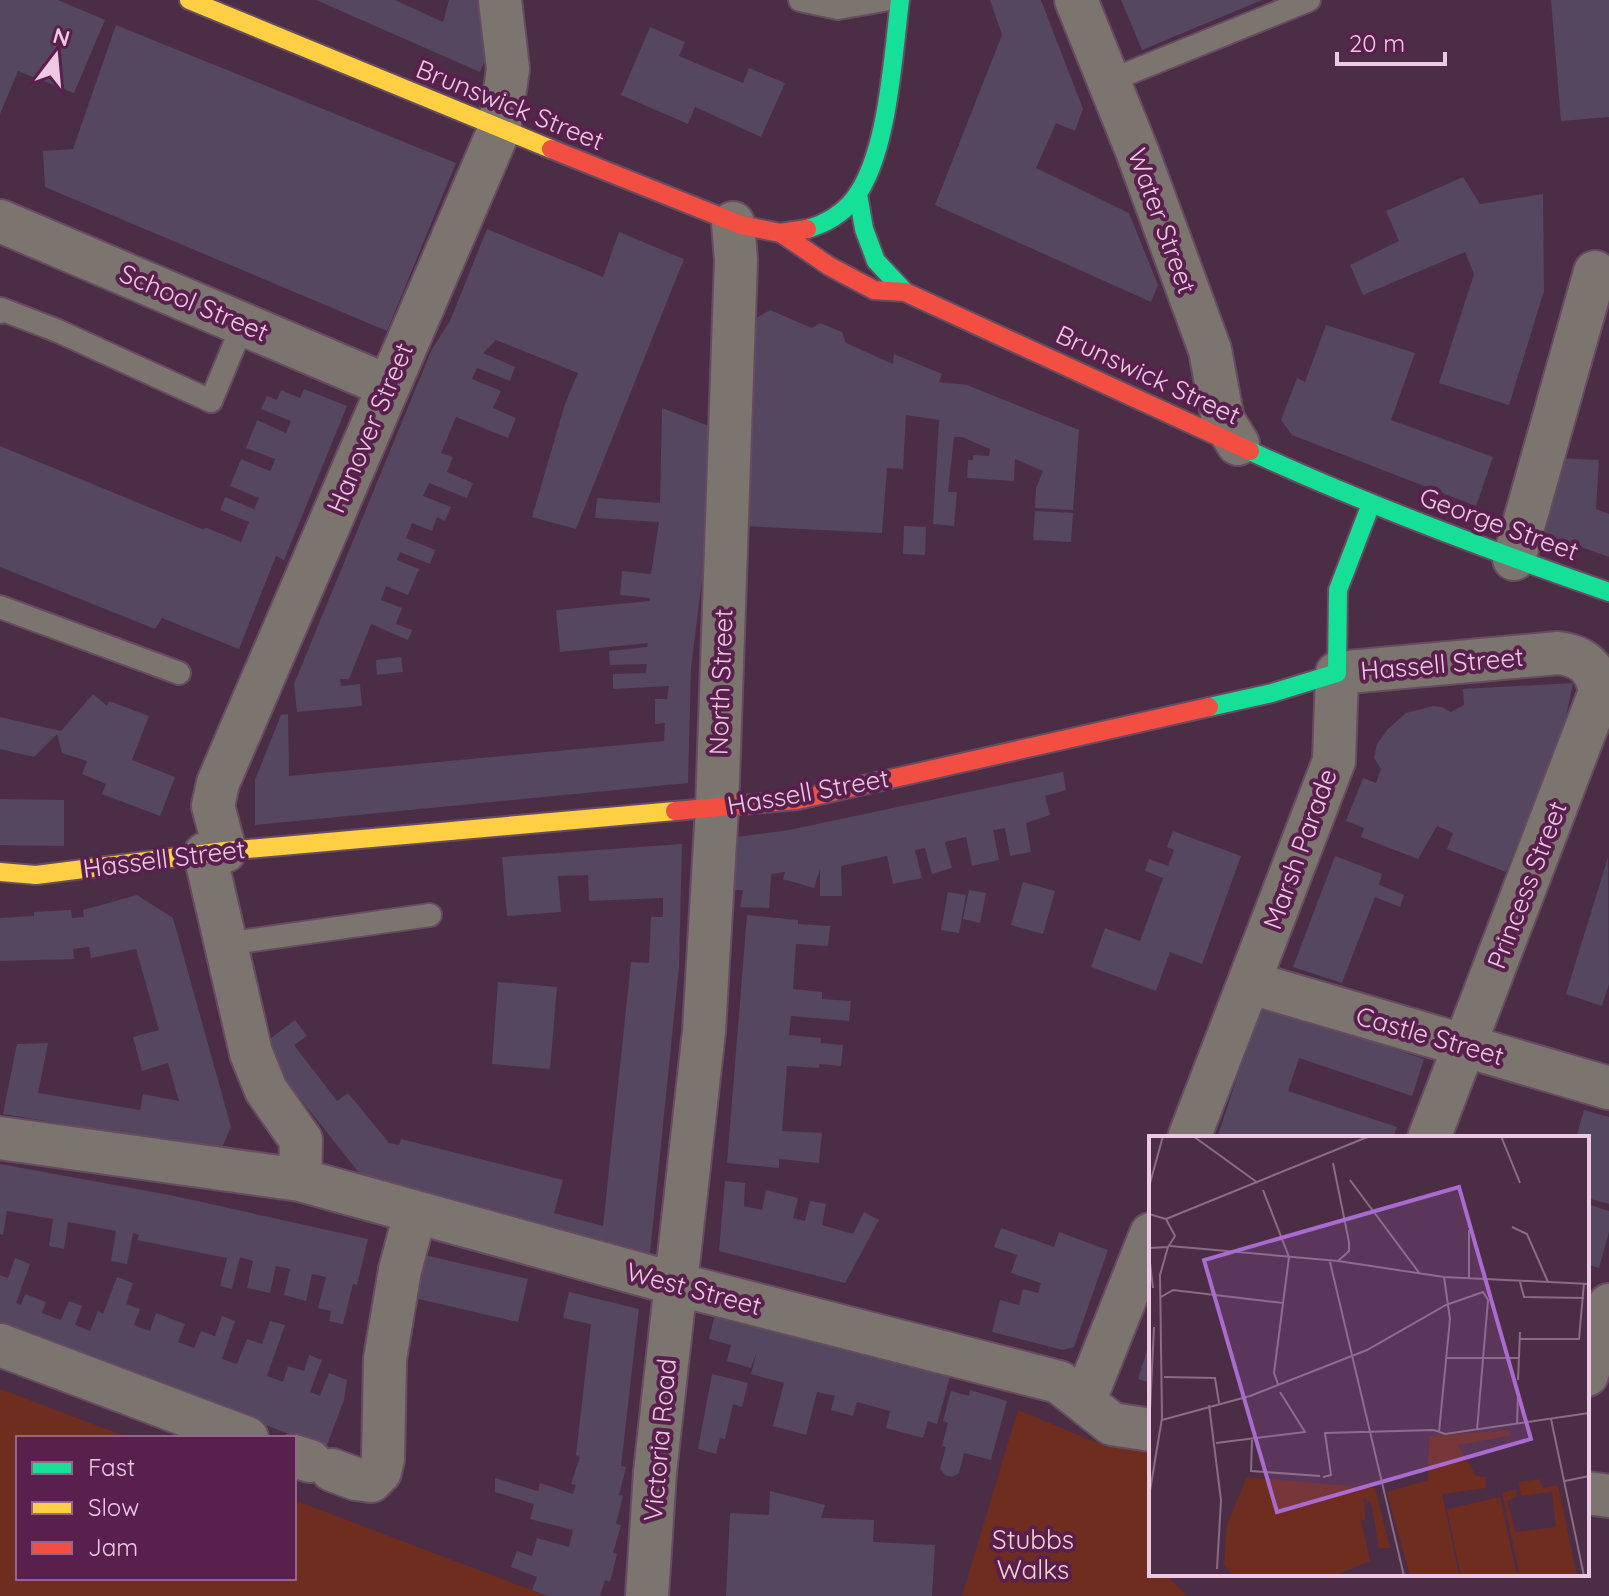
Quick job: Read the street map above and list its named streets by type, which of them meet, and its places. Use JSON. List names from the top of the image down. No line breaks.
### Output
{"streets":{"main road":["Brunswick Street","George Street","Hassell Street","Marsh Parade"],"street":["Water Street","School Street","Hanover Street","North Street","Princess Street","Castle Street","West Street","Victoria Road"]},"crossings":[["Brunswick Street","Water Street"],["Brunswick Street","Hanover Street"],["Brunswick Street","George Street"],["Brunswick Street","North Street"],["Brunswick Street","Marsh Parade"],["School Street","Hanover Street"],["Hanover Street","Hassell Street"],["George Street","Marsh Parade"],["Hassell Street","North Street"],["Hassell Street","Marsh Parade"],["Hassell Street","Princess Street"],["North Street","West Street"],["North Street","Victoria Road"],["Marsh Parade","Castle Street"],["Princess Street","Castle Street"],["West Street","Victoria Road"]],"parks":["Stubbs Walks"],"legend":["Fast","Slow","Jam"],"scale_bar":"20 m","north":"top"}
